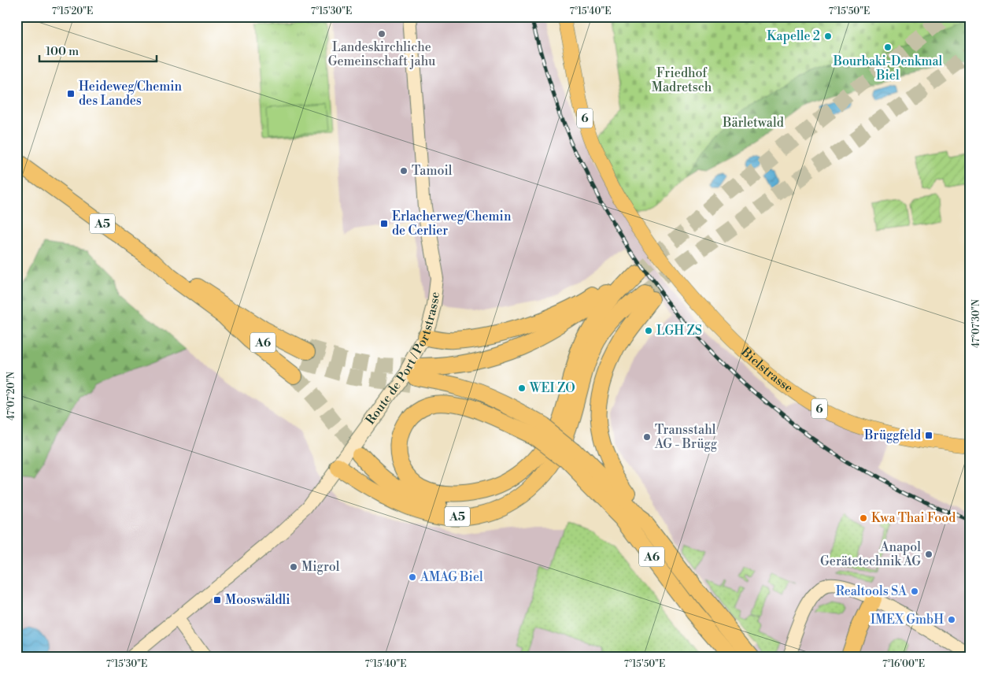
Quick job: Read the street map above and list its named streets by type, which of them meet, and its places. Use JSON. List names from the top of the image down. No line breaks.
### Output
{"streets":{"highway":["A5","A6"],"main road":["6","Route de Port / Portstrasse","Bielstrasse"]},"crossings":[["A5","A6"],["A5","Route de Port / Portstrasse"]],"parks":["Friedhof Madretsch","Bärletwald"],"places":{"other":["Landeskirchliche Gemeinschaft jahu","Kapelle 2","Bourbaki-Denkmal Biel","Tamoil","LGH ZS","WEI ZO","Transstahl AG - Brügg","Kwa Thai Food","Anapol Gerätetechnik AG","Migrol","AMAG Biel","Realtools SA","IMEX GmbH"],"transit":["Heideweg/Chemin des Landes","Erlacherweg/Chemin de Cerlier","Brüggfeld","Mooswäldli"]},"scale_bar":"100 m","coordinates":["7°15'20\"E","7°15'30\"E","7°15'40\"E","7°15'50\"E","47°07'30\"N","47°07'20\"N","7°16'00\"E"]}
